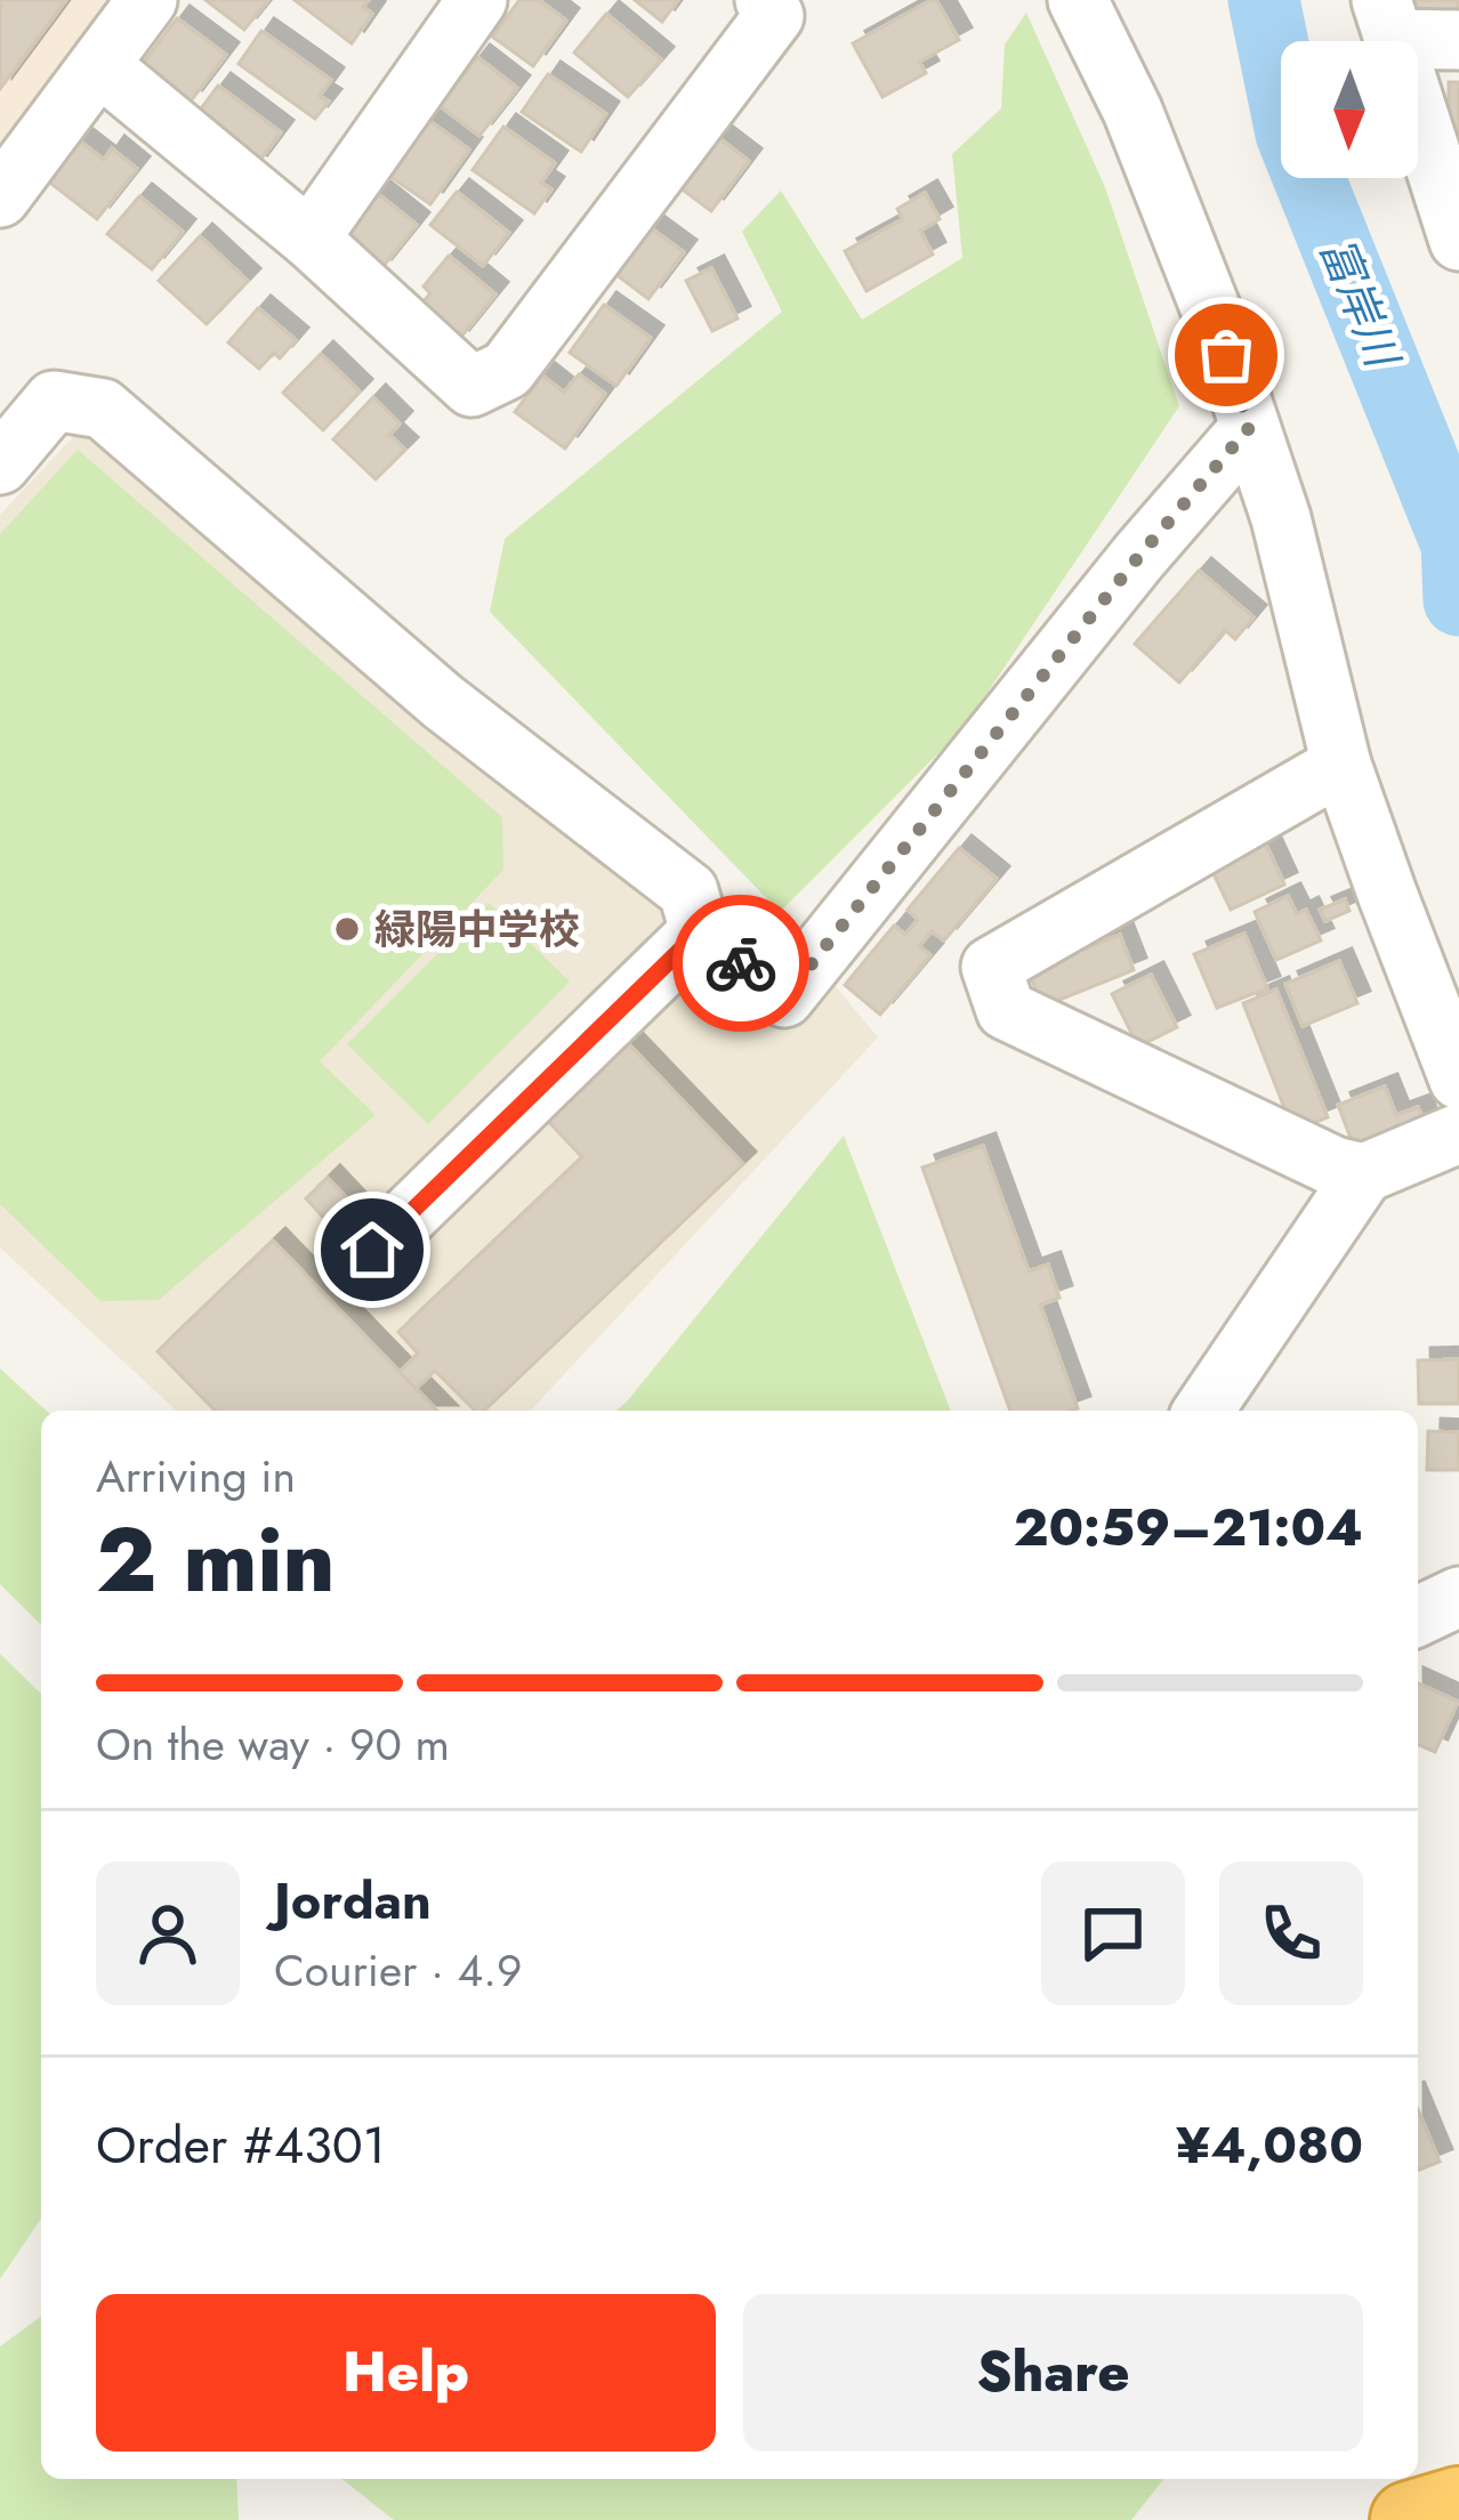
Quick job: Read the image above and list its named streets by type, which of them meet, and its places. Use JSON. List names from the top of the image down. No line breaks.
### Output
{"water":["富岸川"],"places":["緑陽中学校"],"north":"bottom","page":{"heading":["2 min","Arriving in","20:59–21:04"],"panel":["Jordan","Courier · 4.9","Order #4301","¥4,080"],"bar":"On the way · 90 m","buttons":["Help","Share"]}}
